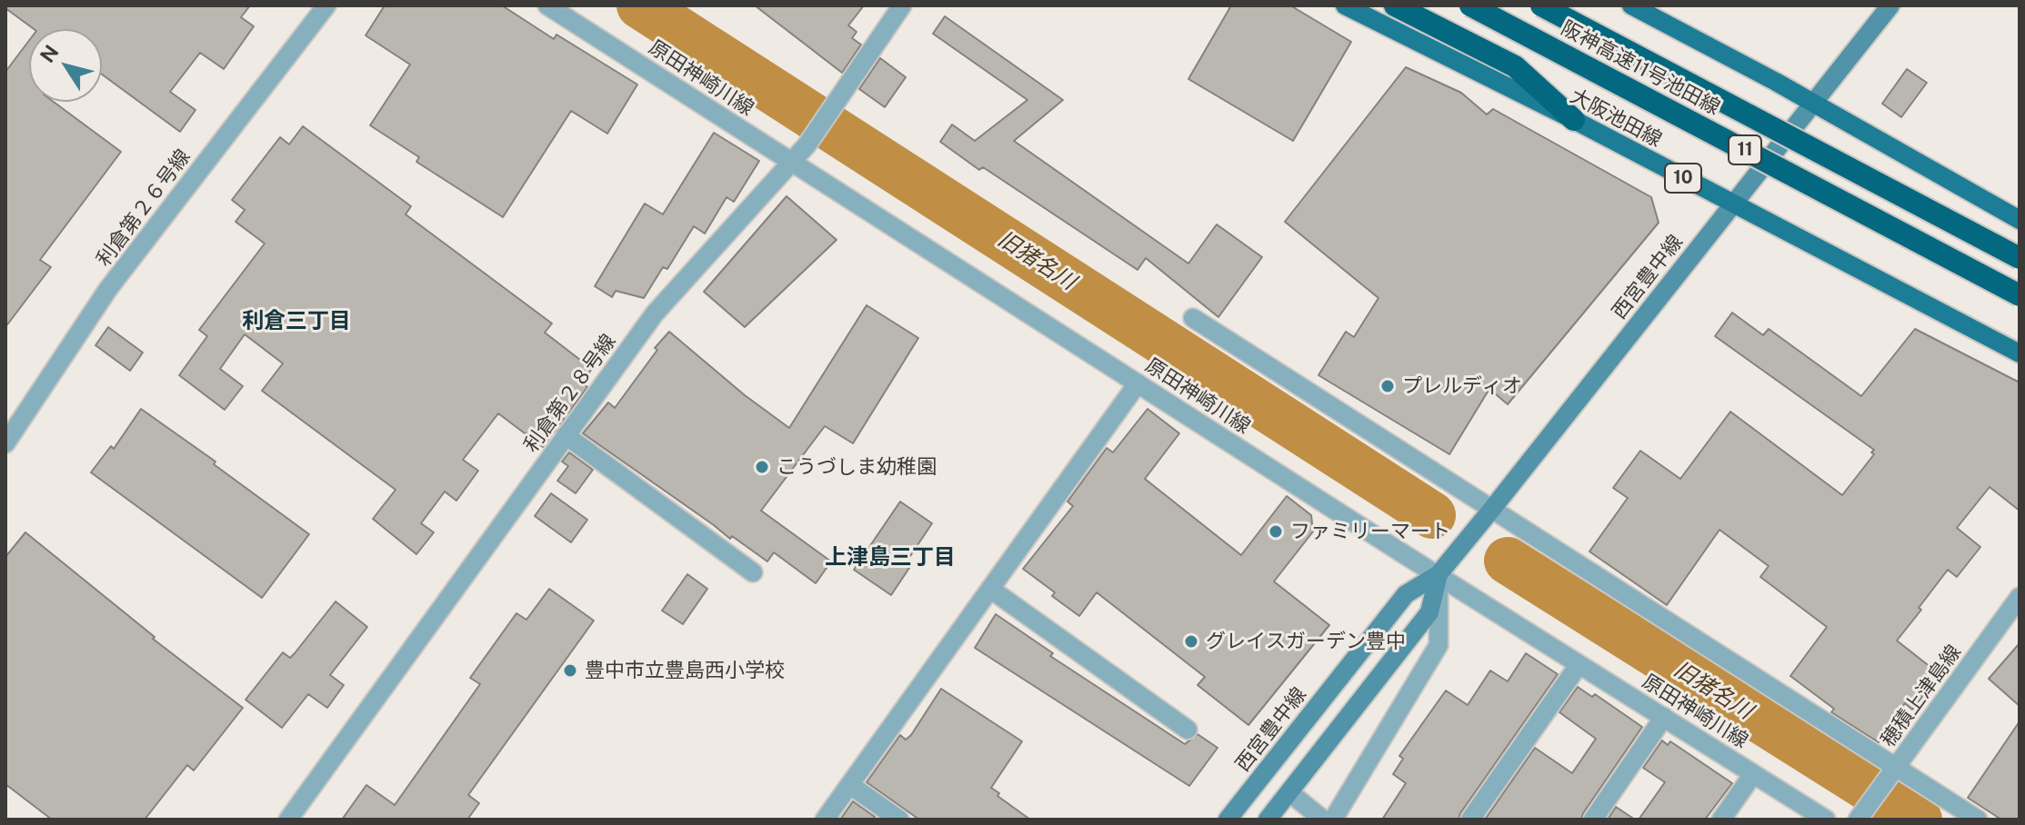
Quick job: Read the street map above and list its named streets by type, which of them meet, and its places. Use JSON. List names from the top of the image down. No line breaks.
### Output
{"streets":{"highway":["阪神高速11号池田線","11"],"main road":["大阪池田線","10","西宮豊中線"],"street":["原田神崎川線","利倉第２６号線","利倉第２８号線","穂積上津島線"]},"crossings":[["原田神崎川線","西宮豊中線"],["原田神崎川線","利倉第２８号線"],["大阪池田線","西宮豊中線"]],"districts":["利倉三丁目","上津島三丁目"],"water":["旧猪名川"],"places":["プレルディオ","こうづしま幼稚園","ファミリーマート","グレイスガーデン豊中","豊中市立豊島西小学校"],"north":"top left"}
